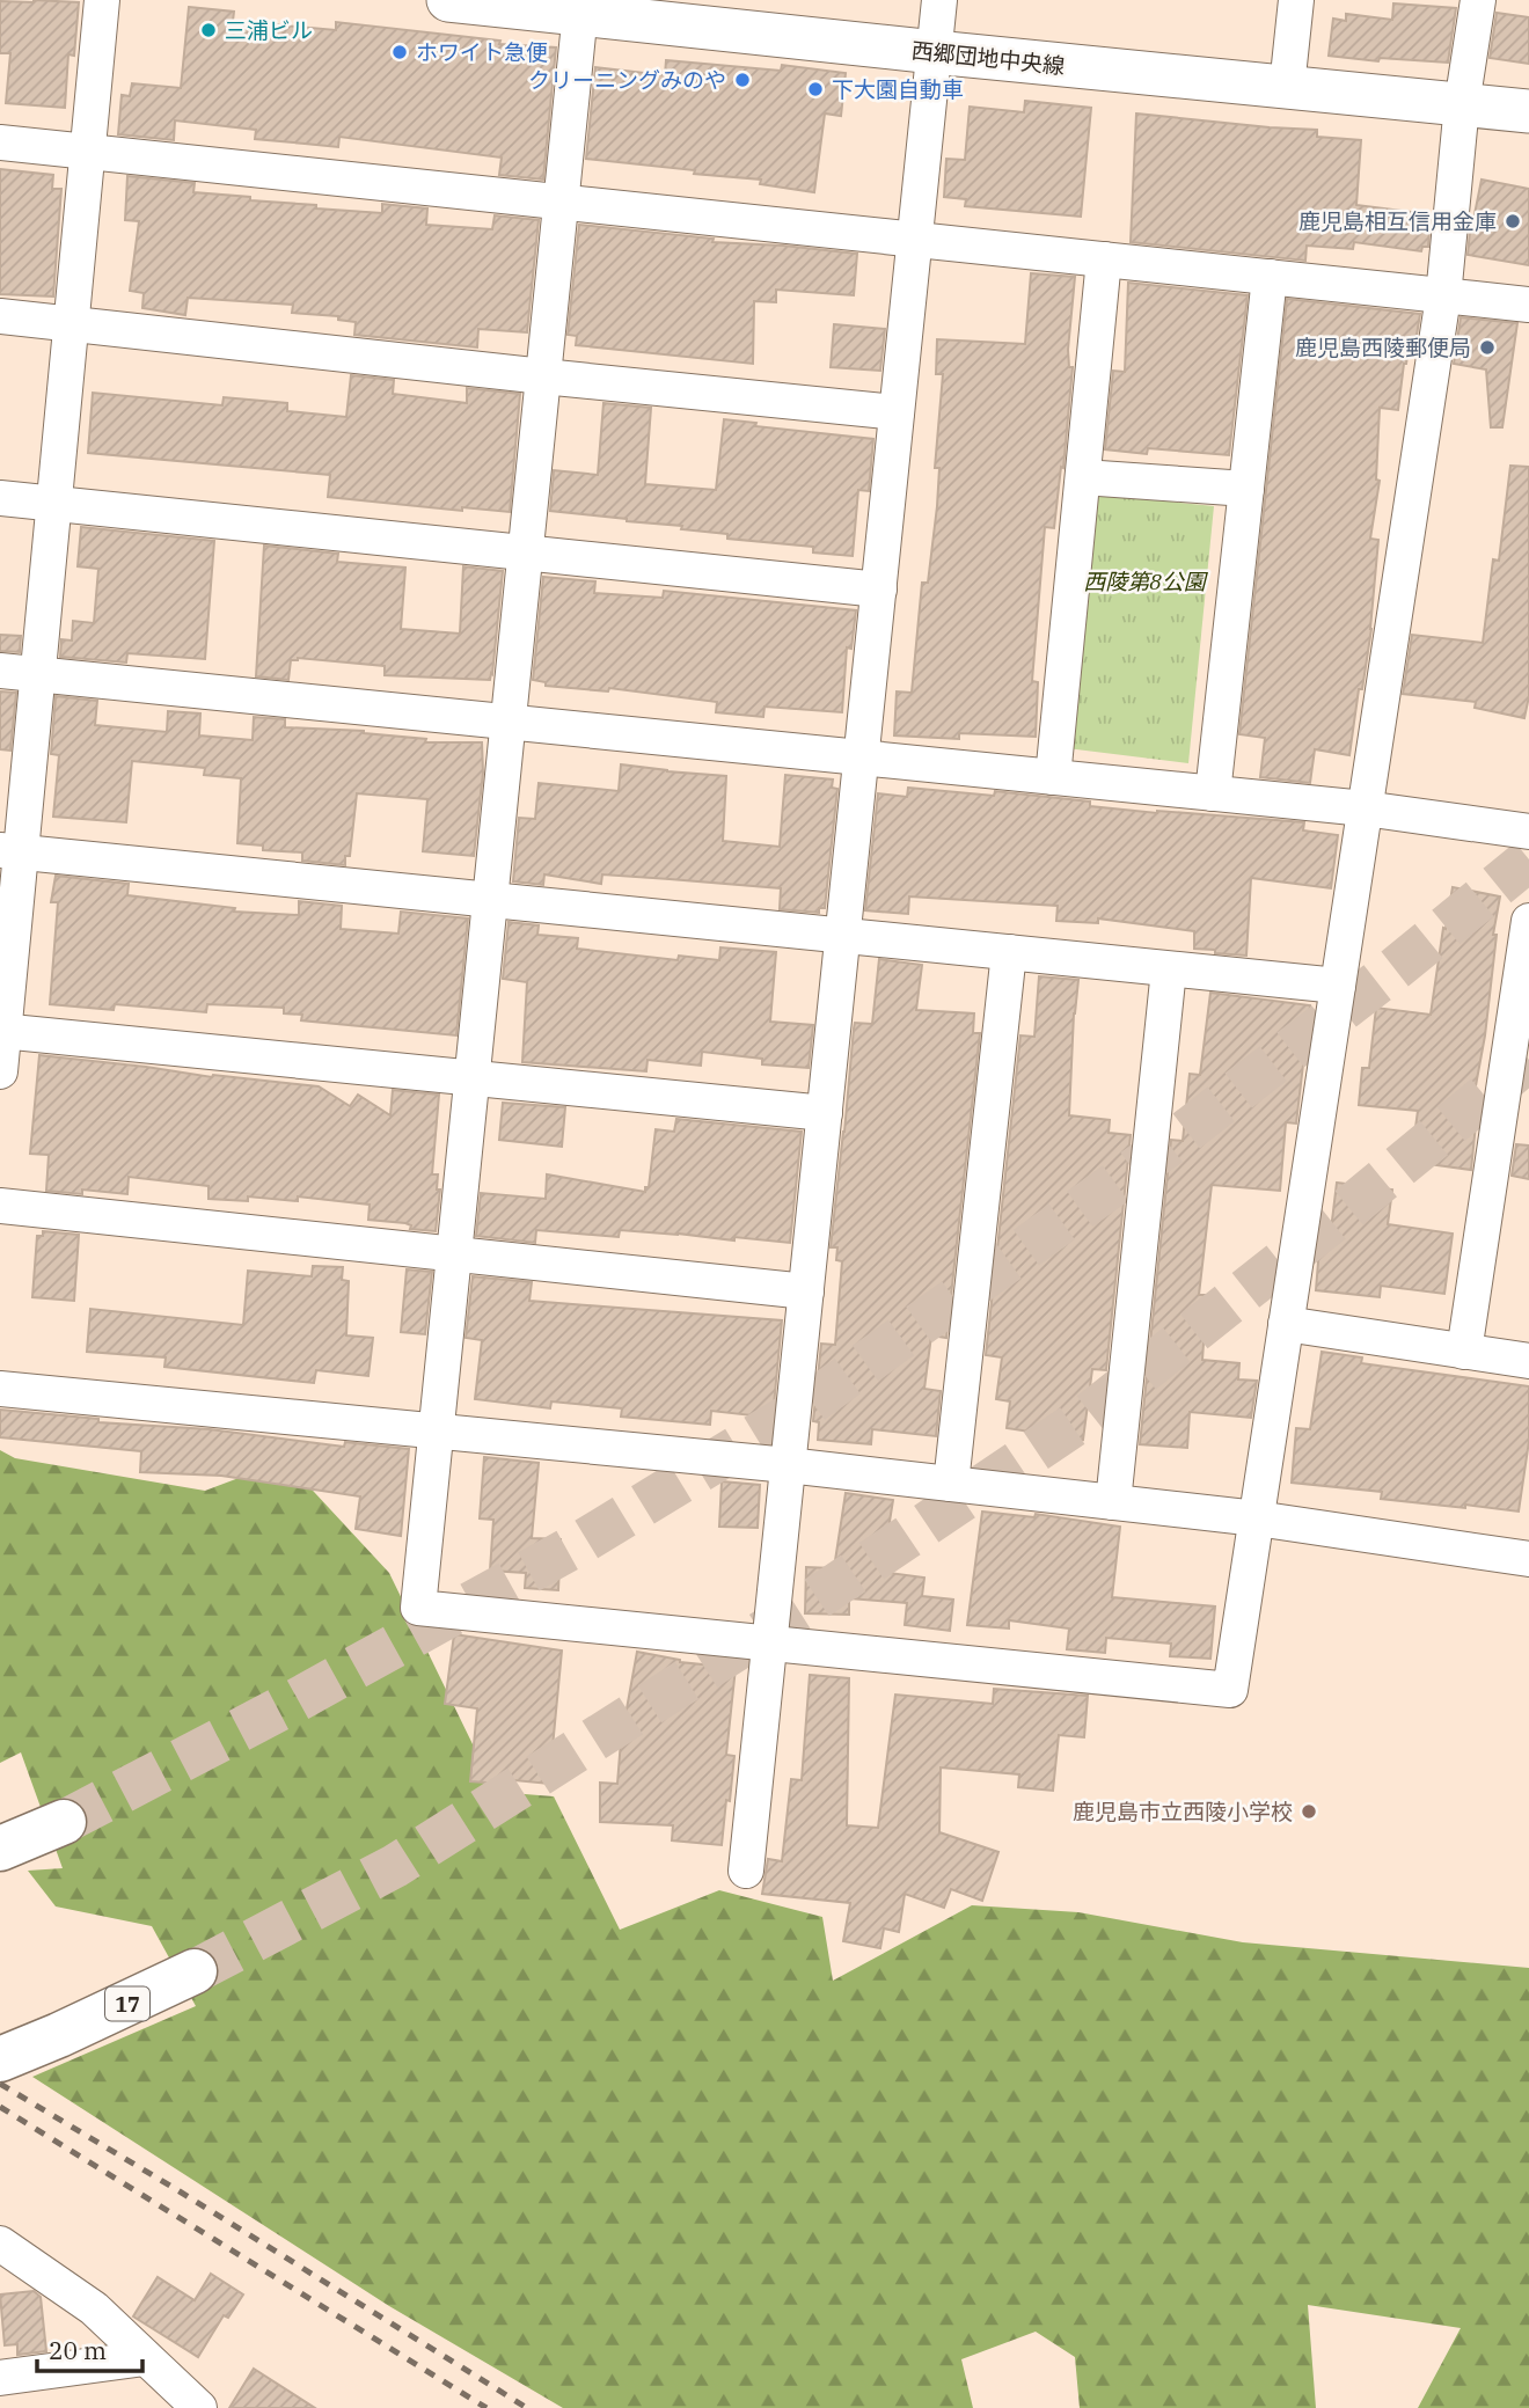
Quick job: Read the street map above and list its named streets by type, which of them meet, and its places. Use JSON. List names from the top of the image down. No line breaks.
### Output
{"streets":{"highway":["17"],"street":["西郷団地中央線"]},"parks":["西陵第8公園"],"places":["三浦ビル","ホワイト急便","クリーニングみのや","下大園自動車","鹿児島相互信用金庫","鹿児島西陵郵便局","鹿児島市立西陵小学校"],"scale_bar":"20 m"}
